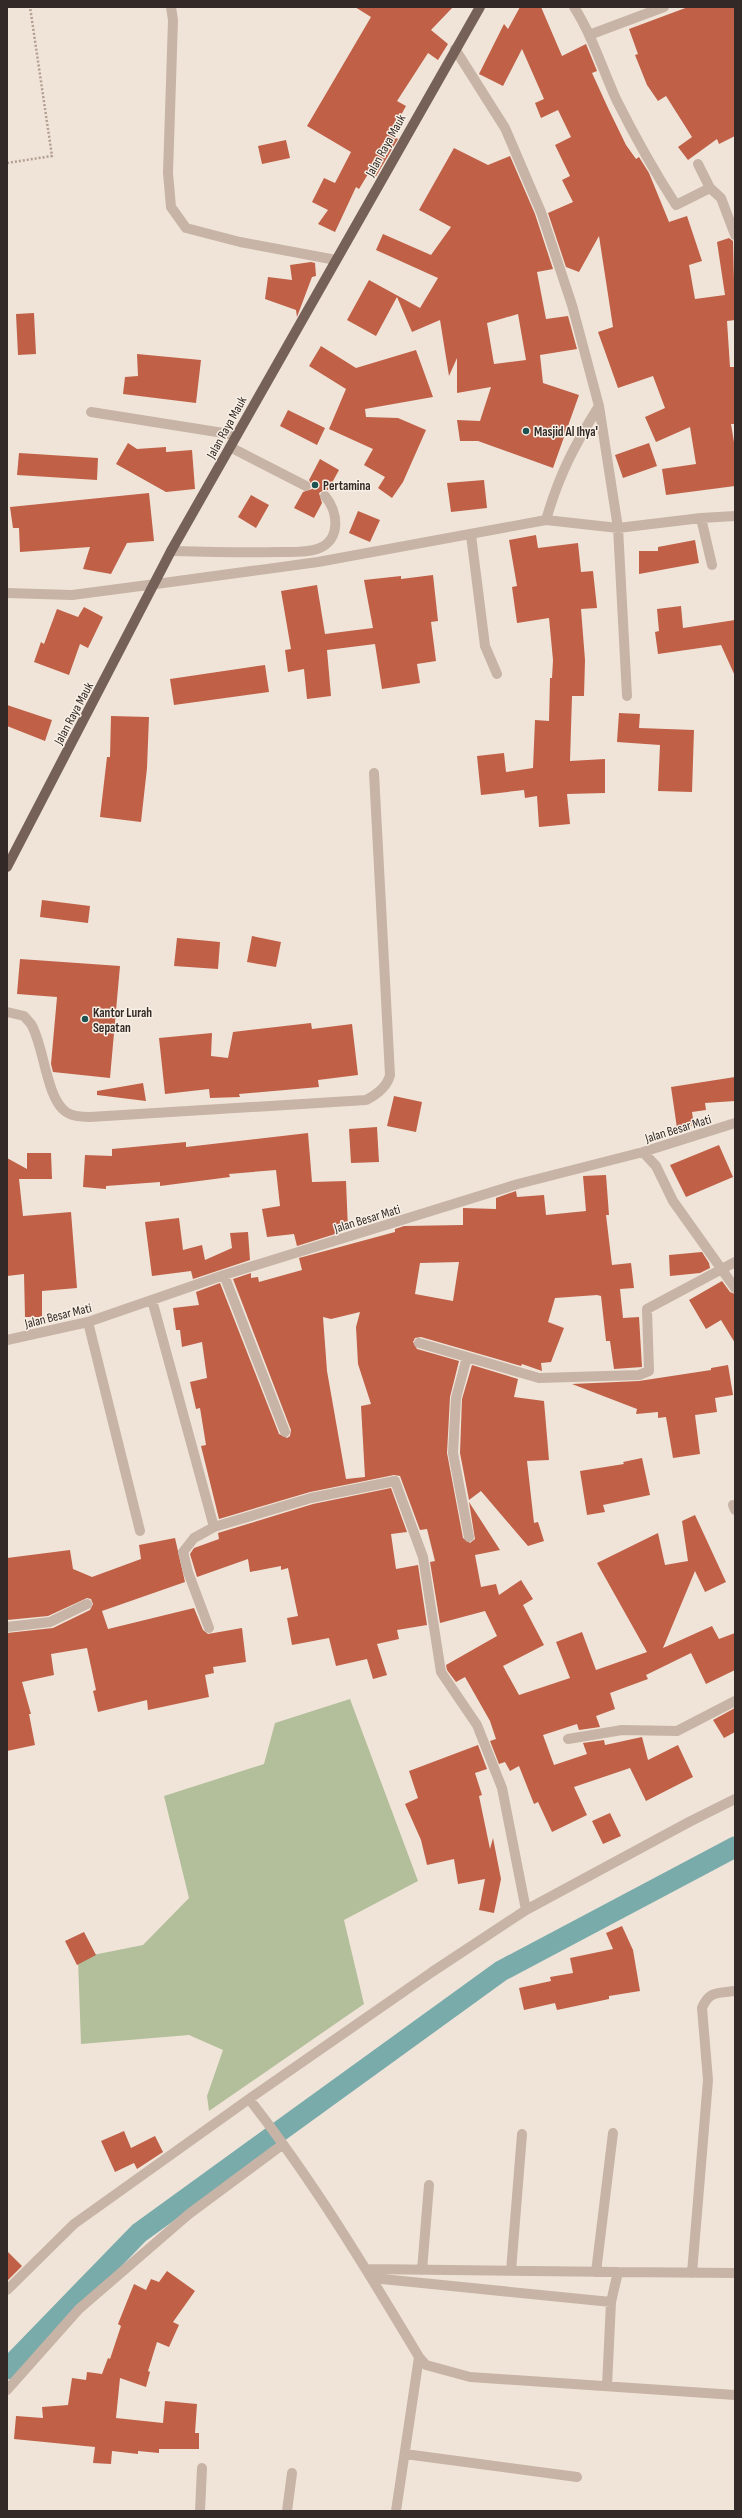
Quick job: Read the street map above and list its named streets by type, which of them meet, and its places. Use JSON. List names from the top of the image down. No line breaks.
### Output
{"streets":{"main road":["Jalan Raya Mauk"],"street":["Jalan Besar Mati"]},"places":["Masjid Al Ihya'","Pertamina","Kantor Lurah Sepatan"]}
